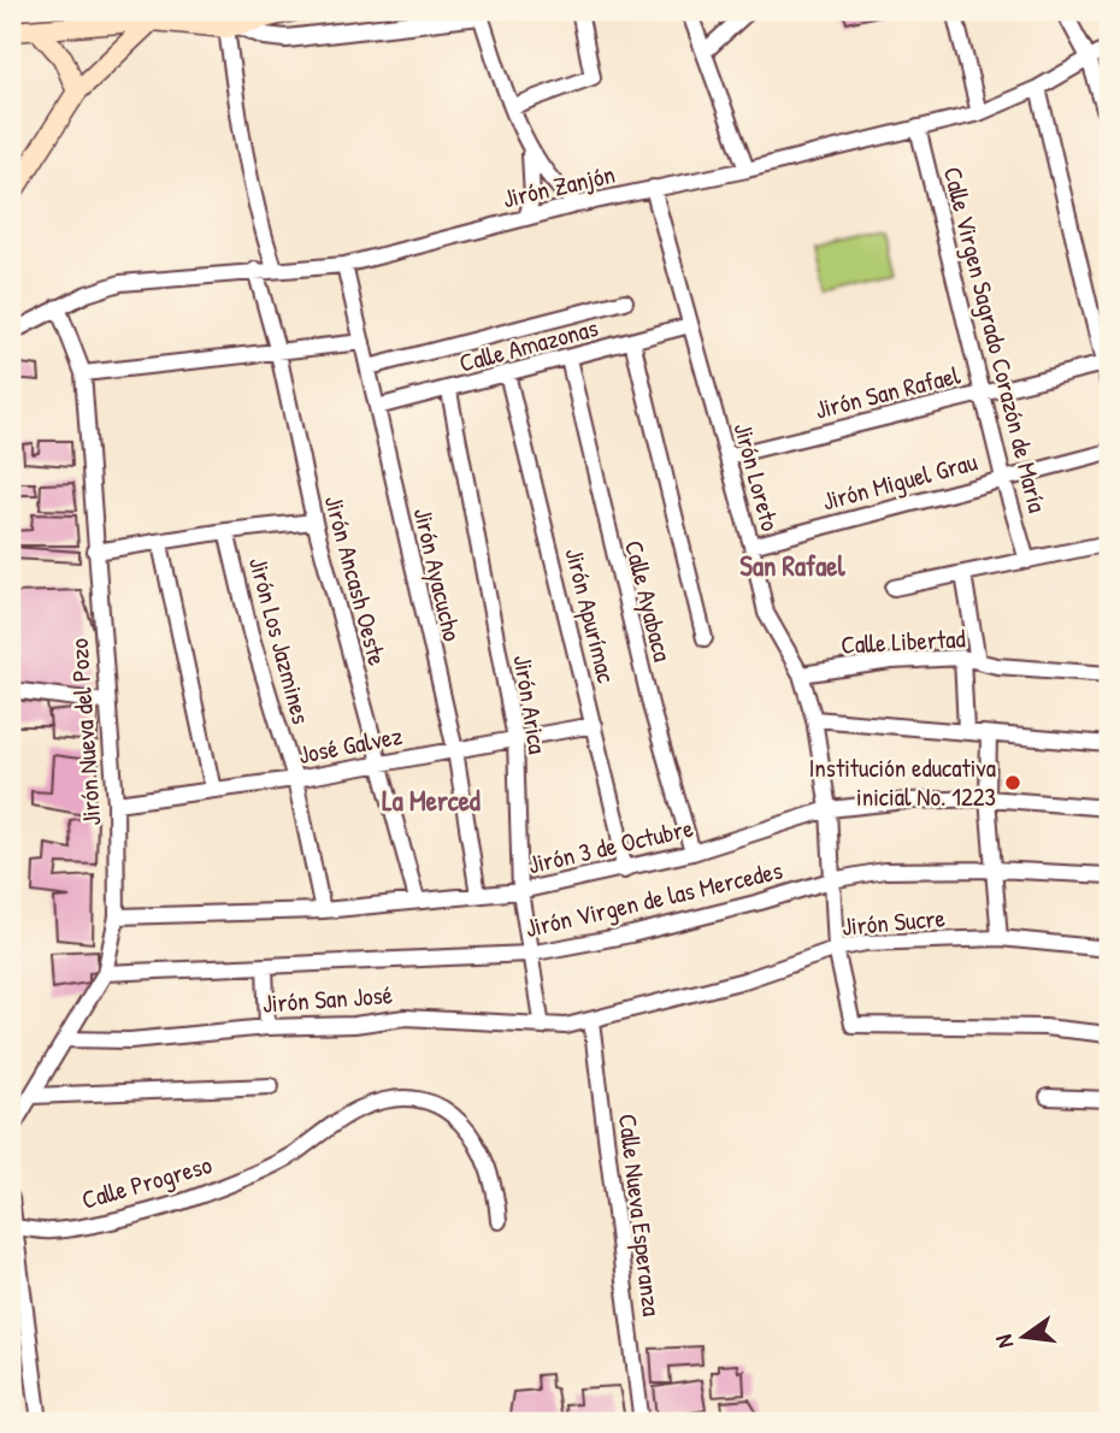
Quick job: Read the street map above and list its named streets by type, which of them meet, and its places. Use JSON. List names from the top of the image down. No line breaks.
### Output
{"streets":{"street":["Jirón Zanjón","Calle Virgen Sagrado Corazón de María","Calle Amazonas","Jirón San Rafael","Jirón Loreto","Jirón Miguel Grau","Jirón Ayacucho","Jirón Ancash Oeste","Calle Ayabaca","Jirón Apurímac","Jirón Los Jazmines","Calle Libertad","Jirón Arica","Jirón Nueva del Pozo","José Galvez","Jirón 3 de Octubre","Jirón Virgen de las Mercedes","Jirón Sucre","Jirón San José","Calle Progreso","Calle Nueva Esperanza"]},"crossings":[["Jirón Zanjón","Calle Virgen Sagrado Corazón de María"],["Jirón Zanjón","Jirón Loreto"],["Jirón Zanjón","Jirón Ayacucho"],["Jirón Zanjón","Jirón Ancash Oeste"],["Jirón Zanjón","Jirón Nueva del Pozo"],["Calle Virgen Sagrado Corazón de María","Jirón San Rafael"],["Calle Virgen Sagrado Corazón de María","Jirón Miguel Grau"],["Calle Amazonas","Jirón Loreto"],["Calle Amazonas","Jirón Ayacucho"],["Calle Amazonas","Calle Ayabaca"],["Calle Amazonas","Jirón Apurímac"],["Calle Amazonas","Jirón Arica"],["Jirón San Rafael","Jirón Loreto"],["Jirón Loreto","Jirón Miguel Grau"],["Jirón Loreto","Calle Libertad"],["Jirón Loreto","Jirón 3 de Octubre"],["Jirón Loreto","Jirón Virgen de las Mercedes"],["Jirón Loreto","Jirón Sucre"],["Jirón Ayacucho","José Galvez"],["Jirón Ayacucho","Jirón 3 de Octubre"],["Jirón Ancash Oeste","José Galvez"],["Jirón Ancash Oeste","Jirón 3 de Octubre"],["Calle Ayabaca","Jirón 3 de Octubre"],["Jirón Apurímac","José Galvez"],["Jirón Apurímac","Jirón 3 de Octubre"],["Jirón Los Jazmines","José Galvez"],["Jirón Los Jazmines","Jirón 3 de Octubre"],["Jirón Arica","José Galvez"],["Jirón Arica","Jirón 3 de Octubre"],["Jirón Arica","Jirón Virgen de las Mercedes"],["Jirón Arica","Jirón San José"],["Jirón Nueva del Pozo","José Galvez"],["Jirón Nueva del Pozo","Jirón 3 de Octubre"],["Jirón Nueva del Pozo","Jirón Virgen de las Mercedes"],["Jirón Nueva del Pozo","Jirón San José"],["Jirón Sucre","Jirón San José"],["Jirón Sucre","Calle Nueva Esperanza"],["Jirón San José","Calle Nueva Esperanza"]],"districts":["San Rafael","La Merced"],"places":["Institución educativa inicial No. 1223"],"north":"left"}
